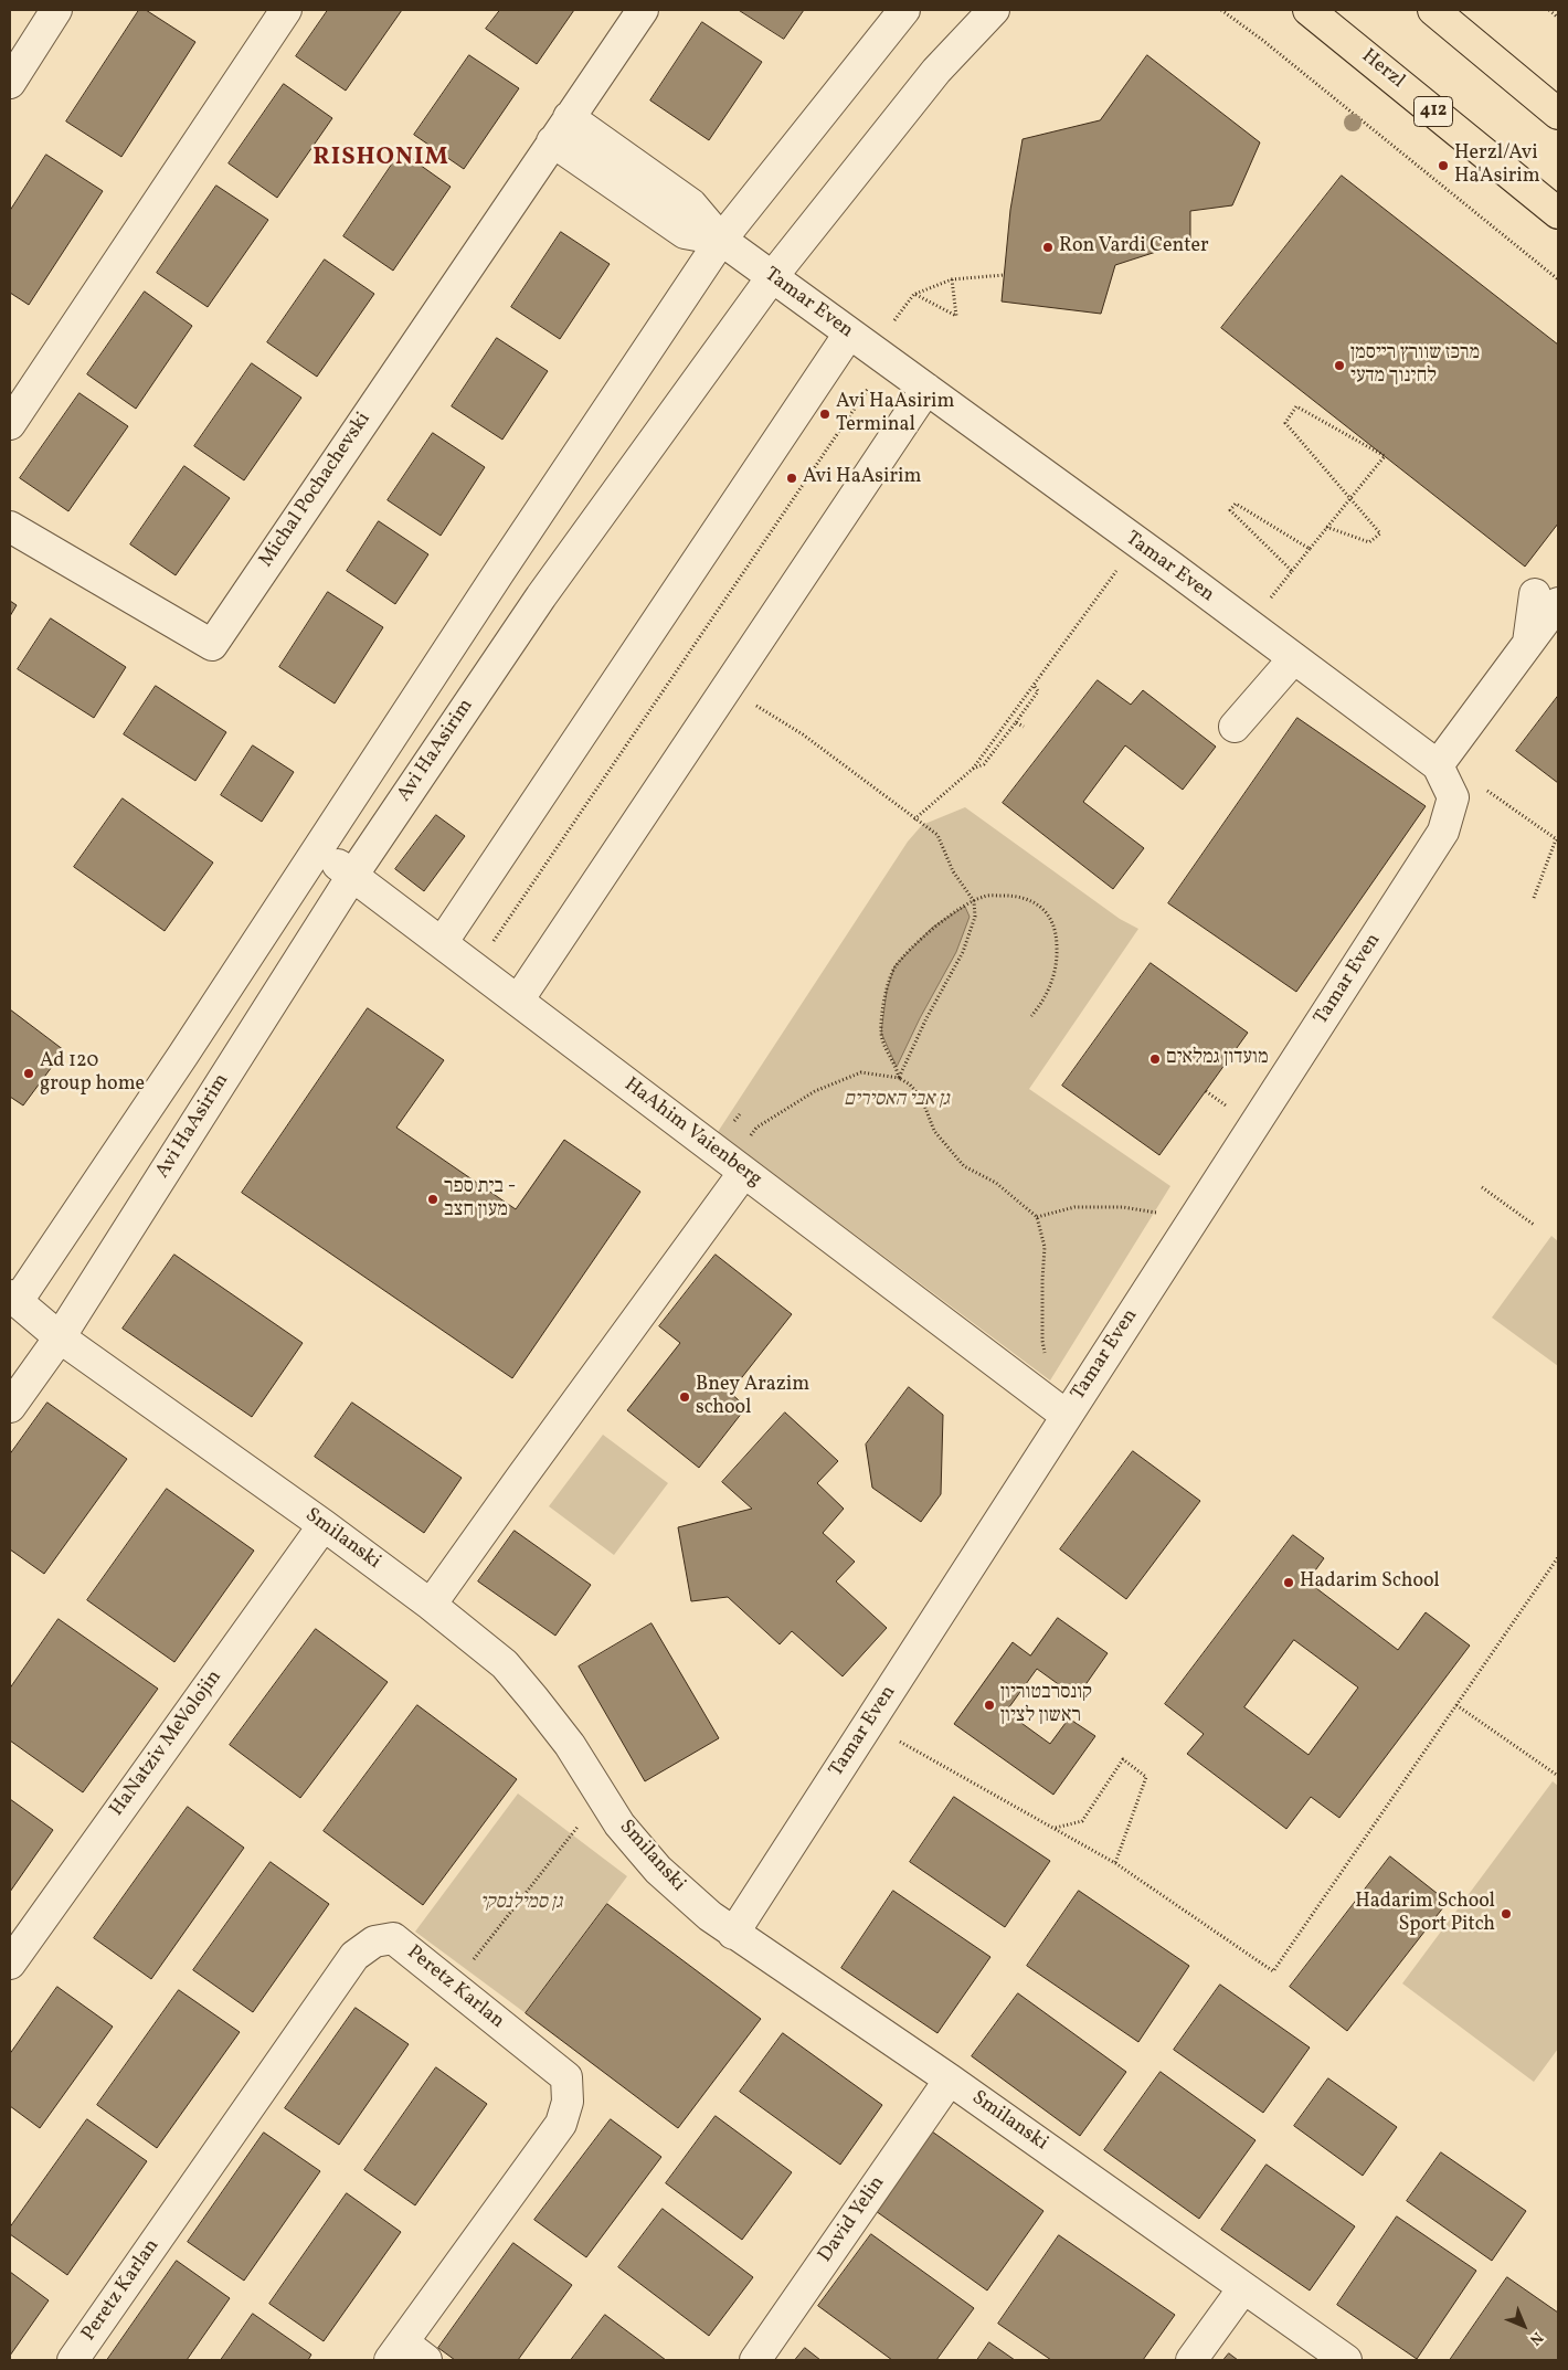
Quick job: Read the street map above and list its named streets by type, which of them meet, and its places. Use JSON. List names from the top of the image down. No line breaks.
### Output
{"streets":{"main road":["Herzl","412"],"street":["Tamar Even","Michal Pochachevski","Avi HaAsirim","HaAhim Vaienberg","Smilanski","HaNatziv MeVolojin","Peretz Karlan","David Yelin"]},"crossings":[["Tamar Even","Avi HaAsirim"],["Tamar Even","HaAhim Vaienberg"],["Tamar Even","Smilanski"],["Avi HaAsirim","HaAhim Vaienberg"],["Avi HaAsirim","Smilanski"],["Smilanski","HaNatziv MeVolojin"],["Smilanski","David Yelin"]],"districts":["RISHONIM"],"parks":["גן אבי האסירים","גן סמילנסקי"],"places":["Herzl/Avi Ha'Asirim","Ron Vardi Center","מרכז שוורץ רייסמן לחינוך מדעי","Avi HaAsirim Terminal","Avi HaAsirim","מועדון גמלאים","Ad 120 group home","בית ספר - מעון חצב","Bney Arazim school","Hadarim School","קונסרבטוריון ראשון לציון","Hadarim School Sport Pitch"],"north":"bottom right"}
